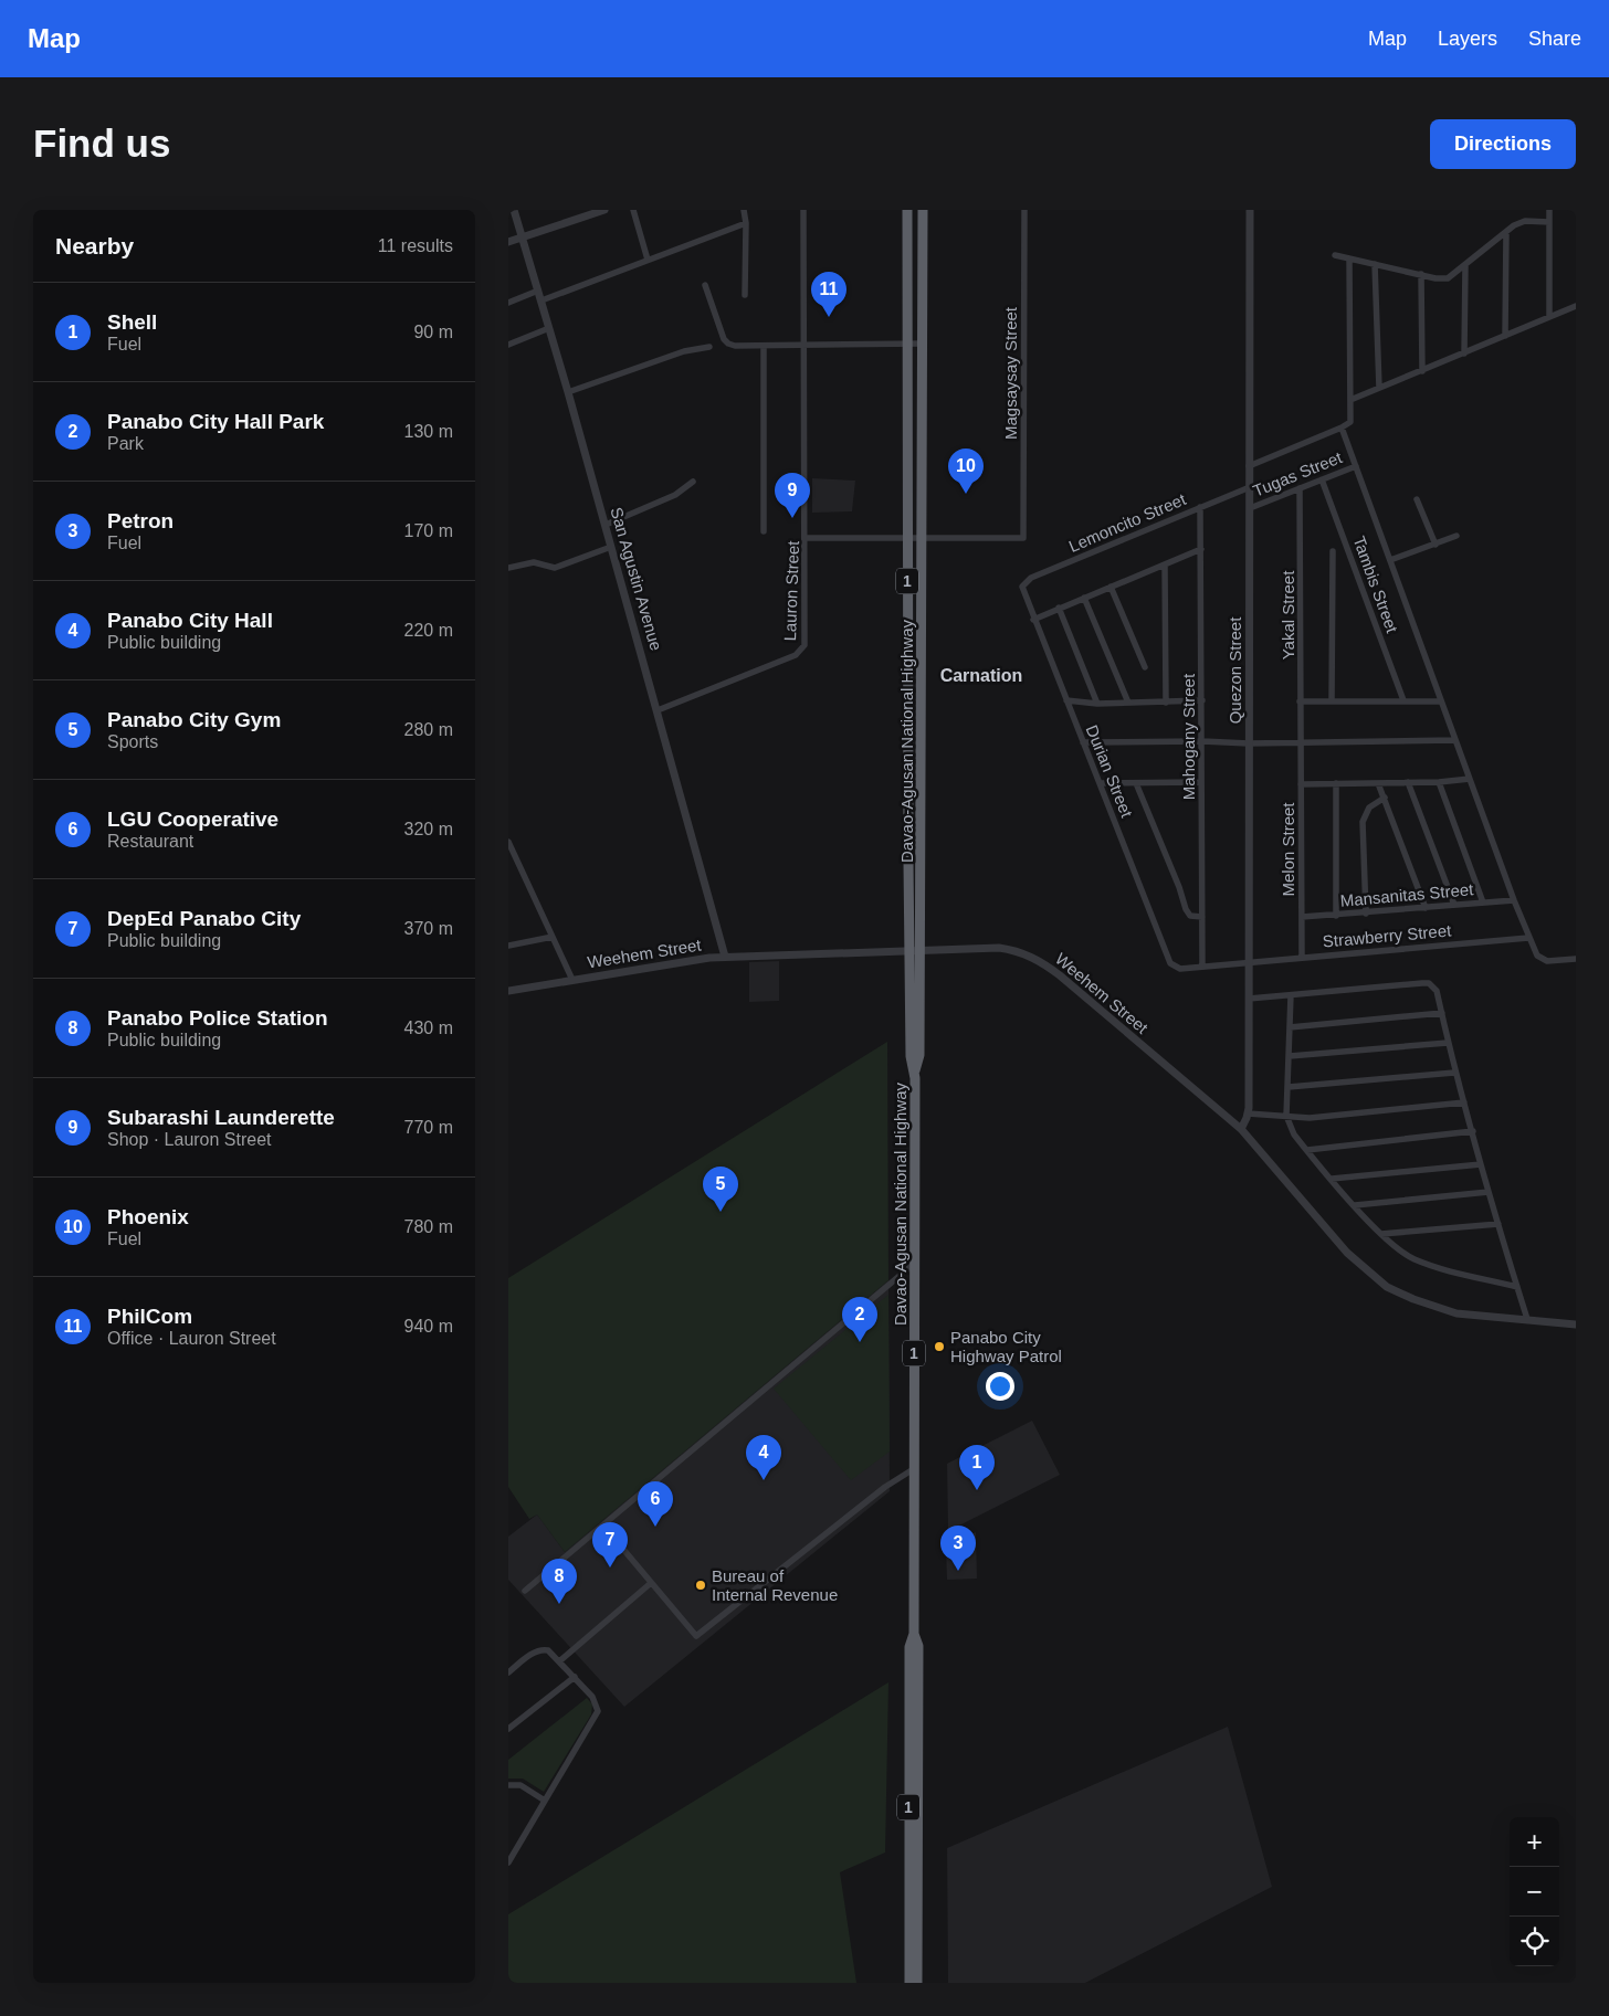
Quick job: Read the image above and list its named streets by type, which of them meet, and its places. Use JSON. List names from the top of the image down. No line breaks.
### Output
{"streets":{"highway":["1","Davao-Agusan National Highway"],"street":["Magsaysay Street","Tugas Street","Lemoncito Street","San Agustin Avenue","Tambis Street","Lauron Street","Yakal Street","Quezon Street","Mahogany Street","Durian Street","Melon Street","Mansanitas Street","Strawberry Street","Weehem Street"]},"crossings":[["Magsaysay Street","Davao-Agusan National Highway"],["Tugas Street","Tambis Street"],["Tugas Street","Yakal Street"],["Tugas Street","Quezon Street"],["Lemoncito Street","Quezon Street"],["Lemoncito Street","Mahogany Street"],["Lemoncito Street","Durian Street"],["San Agustin Avenue","Lauron Street"],["San Agustin Avenue","Weehem Street"],["Yakal Street","Melon Street"],["Quezon Street","Strawberry Street"],["Quezon Street","Weehem Street"],["Mahogany Street","Strawberry Street"],["Davao-Agusan National Highway","Weehem Street"],["Durian Street","Strawberry Street"],["Melon Street","Mansanitas Street"],["Melon Street","Strawberry Street"]],"districts":["Carnation"],"places":["Panabo City Highway Patrol","Bureau of Internal Revenue"],"page":{"header":"Map","nav":["Map","Layers","Share"],"buttons":"Directions","title":"Find us","heading":["Nearby","11 results"],"pins":["11","10","9","5","2","4","1","6","7","3","8"],"list":[{"mark":"1","name":"Shell","note":"Fuel","value":"90 m"},{"mark":"2","name":"Panabo City Hall Park","note":"Park","value":"130 m"},{"mark":"3","name":"Petron","note":"Fuel","value":"170 m"},{"mark":"4","name":"Panabo City Hall","note":"Public building","value":"220 m"},{"mark":"5","name":"Panabo City Gym","note":"Sports","value":"280 m"},{"mark":"6","name":"LGU Cooperative","note":"Restaurant","value":"320 m"},{"mark":"7","name":"DepEd Panabo City","note":"Public building","value":"370 m"},{"mark":"8","name":"Panabo Police Station","note":"Public building","value":"430 m"},{"mark":"9","name":"Subarashi Launderette","note":"Shop · Lauron Street","value":"770 m"},{"mark":"10","name":"Phoenix","note":"Fuel","value":"780 m"},{"mark":"11","name":"PhilCom","note":"Office · Lauron Street","value":"940 m"}],"map_buttons":["+","−"]}}
